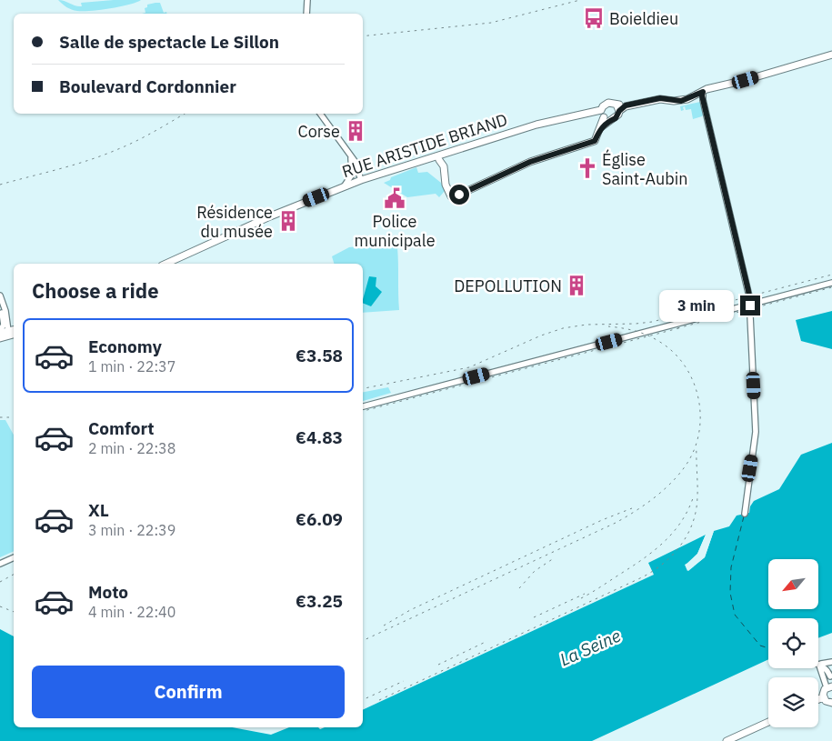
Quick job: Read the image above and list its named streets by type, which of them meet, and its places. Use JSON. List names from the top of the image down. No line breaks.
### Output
{"streets":{"main road":["RUE ARISTIDE BRIAND"]},"water":["La Seine"],"places":{"bus stop":["Boieldieu"],"building":["Corse","Résidence du musée","DEPOLLUTION"],"church":["Église Saint-Aubin"],"public building":["Police municipale"]},"north":"bottom left","page":{"banner":["Salle de spectacle Le Sillon","Boulevard Cordonnier"],"heading":"Choose a ride","bubble":"3 min","list":[{"name":"Economy","note":"1 min · 22:37","value":"€3.58"},{"name":"Comfort","note":"2 min · 22:38","value":"€4.83"},{"name":"XL","note":"3 min · 22:39","value":"€6.09"},{"name":"Moto","note":"4 min · 22:40","value":"€3.25"}],"buttons":"Confirm"}}
